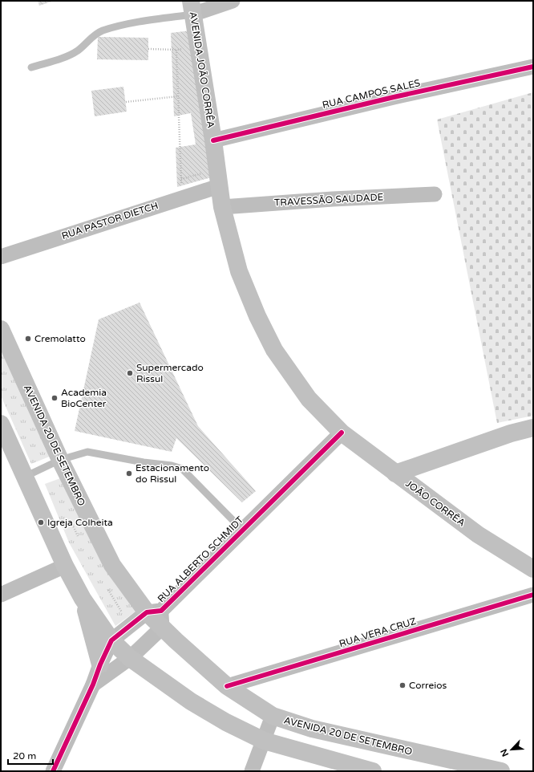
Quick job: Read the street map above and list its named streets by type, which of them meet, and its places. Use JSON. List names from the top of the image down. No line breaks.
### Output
{"streets":{"main road":["AVENIDA JOÃO CORRÊA","AVENIDA 20 DE SETEMBRO","JOÃO CORRÊA"],"street":["RUA CAMPOS SALES","TRAVESSÃO SAUDADE","RUA PASTOR DIETCH","RUA ALBERTO SCHMIDT","RUA VERA CRUZ"]},"crossings":[["AVENIDA JOÃO CORRÊA","RUA CAMPOS SALES"],["AVENIDA JOÃO CORRÊA","TRAVESSÃO SAUDADE"],["AVENIDA JOÃO CORRÊA","RUA PASTOR DIETCH"],["AVENIDA JOÃO CORRÊA","JOÃO CORRÊA"],["AVENIDA JOÃO CORRÊA","RUA ALBERTO SCHMIDT"],["AVENIDA 20 DE SETEMBRO","RUA ALBERTO SCHMIDT"],["AVENIDA 20 DE SETEMBRO","RUA VERA CRUZ"],["JOÃO CORRÊA","RUA ALBERTO SCHMIDT"]],"places":["Cremolatto","Supermercado Rissul","Academia BioCenter","Estacionamento do Rissul","Igreja Colheita","Correios"],"scale_bar":"20 m","north":"bottom left"}
